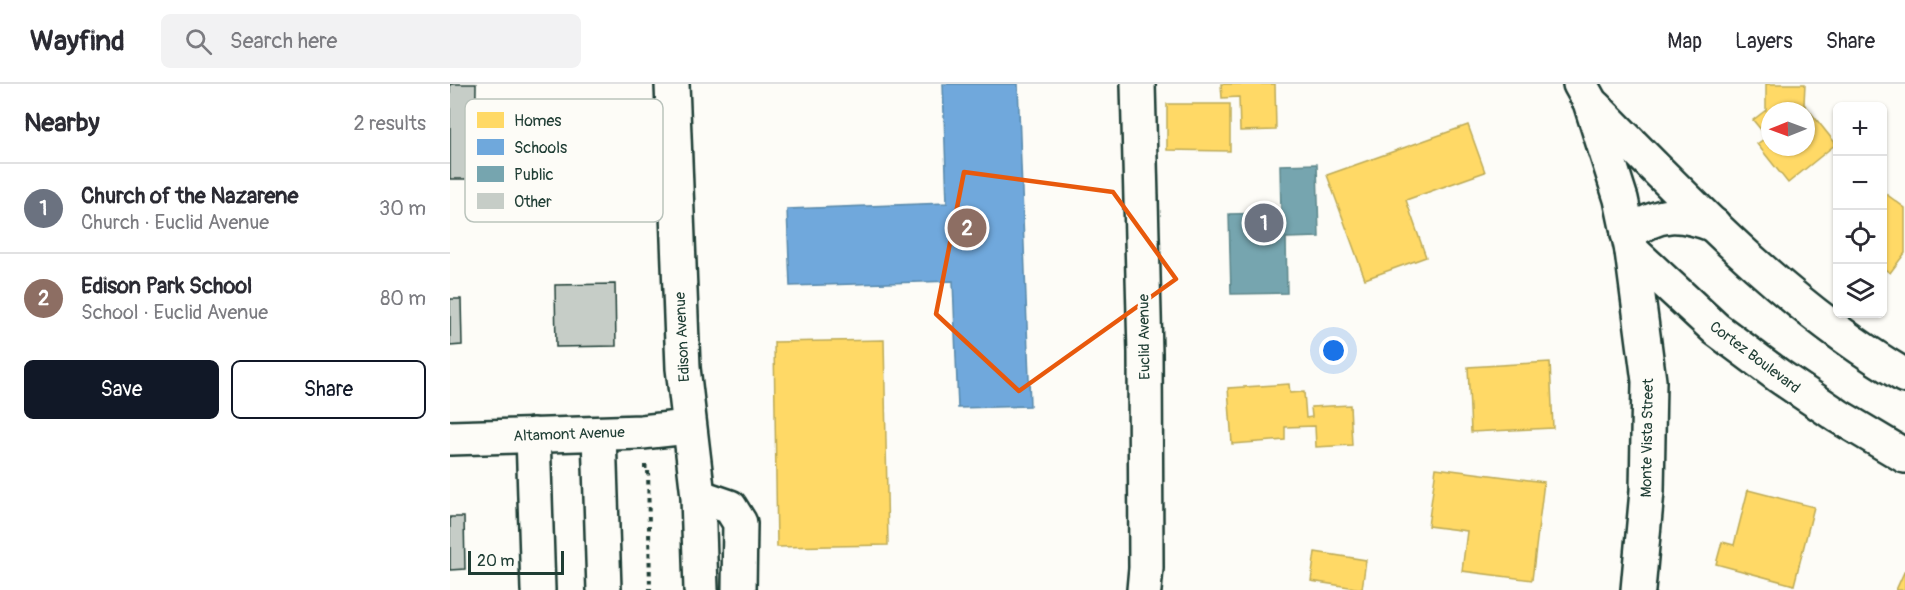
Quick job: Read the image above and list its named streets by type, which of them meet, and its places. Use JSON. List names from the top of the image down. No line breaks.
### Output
{"streets":{"street":["Edison Avenue","Euclid Avenue","Cortez Boulevard","Altamont Avenue","Monte Vista Street"]},"crossings":[["Edison Avenue","Altamont Avenue"],["Cortez Boulevard","Monte Vista Street"]],"legend":["Homes","Schools","Public","Other"],"scale_bar":"20 m","north":"left","page":{"header":"Wayfind","search":"Search here","nav":["Map","Layers","Share"],"heading":["Nearby","2 results"],"map_buttons":["+","−"],"list":[{"mark":"1","name":"Church of the Nazarene","note":"Church · Euclid Avenue","value":"30 m"},{"mark":"2","name":"Edison Park School","note":"School · Euclid Avenue","value":"80 m"}],"pins":["1","2"],"buttons":["Save","Share"],"scale":"20 m"}}
